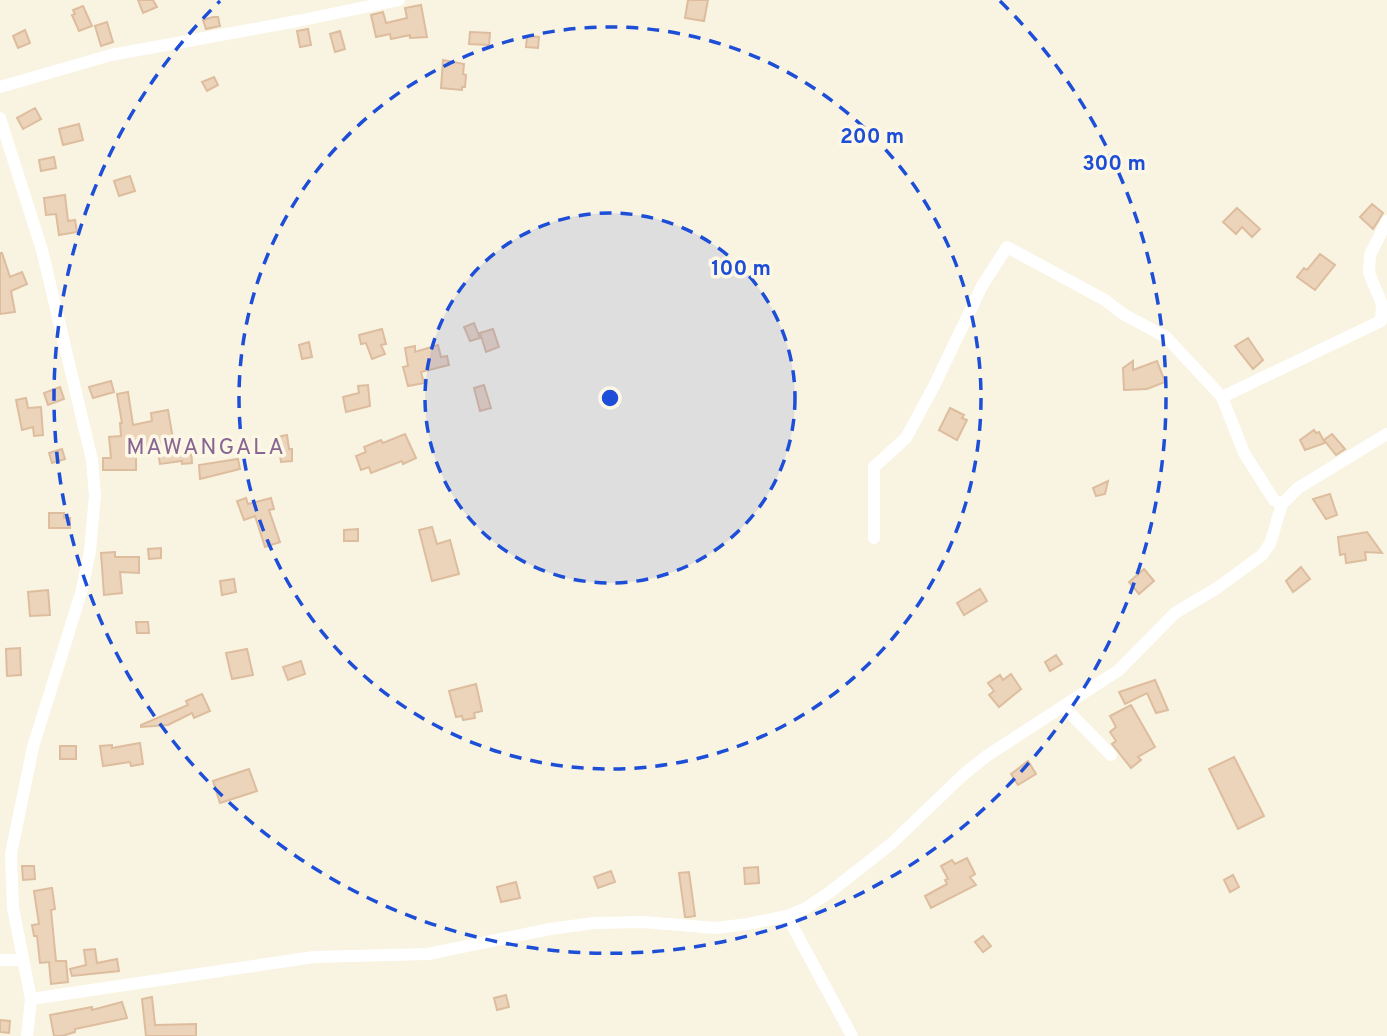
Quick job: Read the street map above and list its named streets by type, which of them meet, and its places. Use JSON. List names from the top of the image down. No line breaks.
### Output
{"districts":["MAWANGALA"],"rings":["200 m","300 m","100 m"]}
